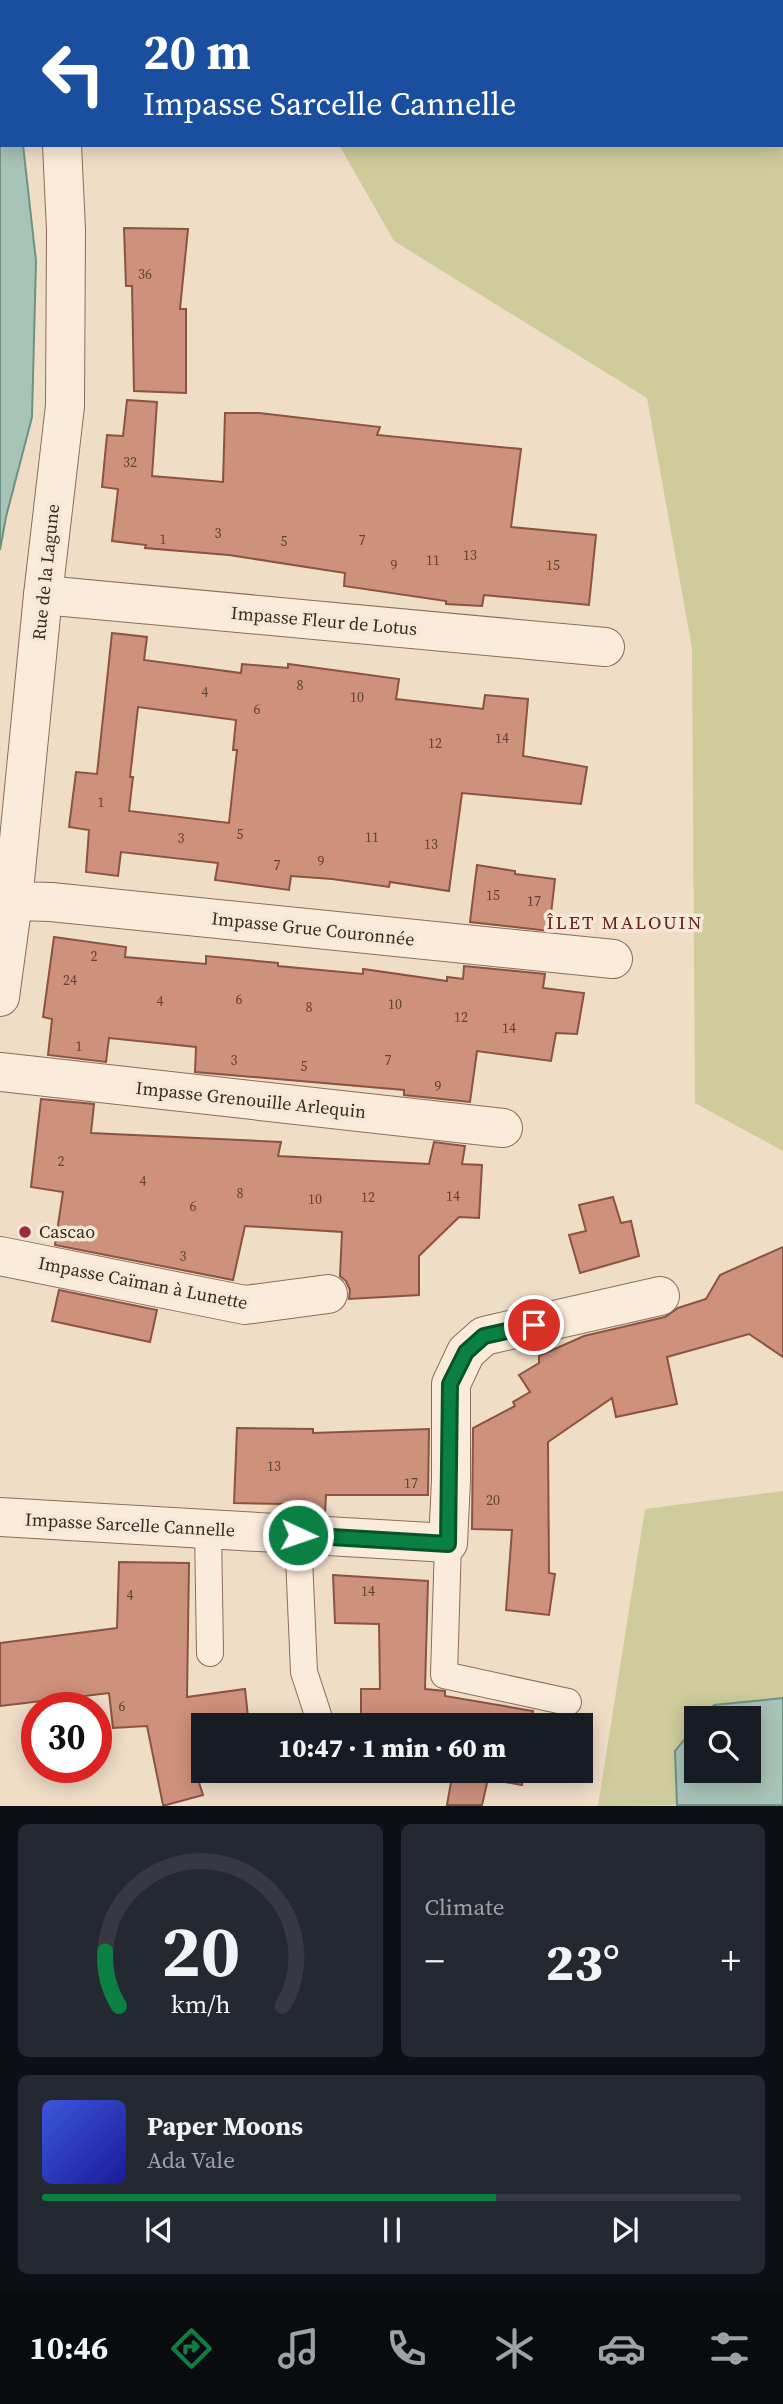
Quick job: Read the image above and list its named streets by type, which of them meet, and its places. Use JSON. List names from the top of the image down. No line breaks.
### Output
{"streets":{"street":["Rue de la Lagune","Impasse Fleur de Lotus","Impasse Grue Couronnée","Impasse Grenouille Arlequin","Impasse Caïman à Lunette","Impasse Sarcelle Cannelle"]},"crossings":[["Rue de la Lagune","Impasse Fleur de Lotus"],["Rue de la Lagune","Impasse Grue Couronnée"]],"districts":["ÎLET MALOUIN"],"places":["Cascao"],"house_numbers":["36","32","3","1","7","5","13","11","9","15","8","4","10","6","14","12","1","5","11","3","13","9","7","15","17","2","24","6","4","10","8","12","14","1","3","7","5","9","2","4","8","14","12","10","6","3","13","17","20","14","4","6"],"page":{"turn":["20 m","Impasse Sarcelle Cannelle"],"limit":"30","trip":"10:47 · 1 min · 60 m","tile":"Climate","heat":["−","23°","+"],"song":["Paper Moons","Ada Vale"],"tabs":"10:46","gauge":["20","km/h"]}}
